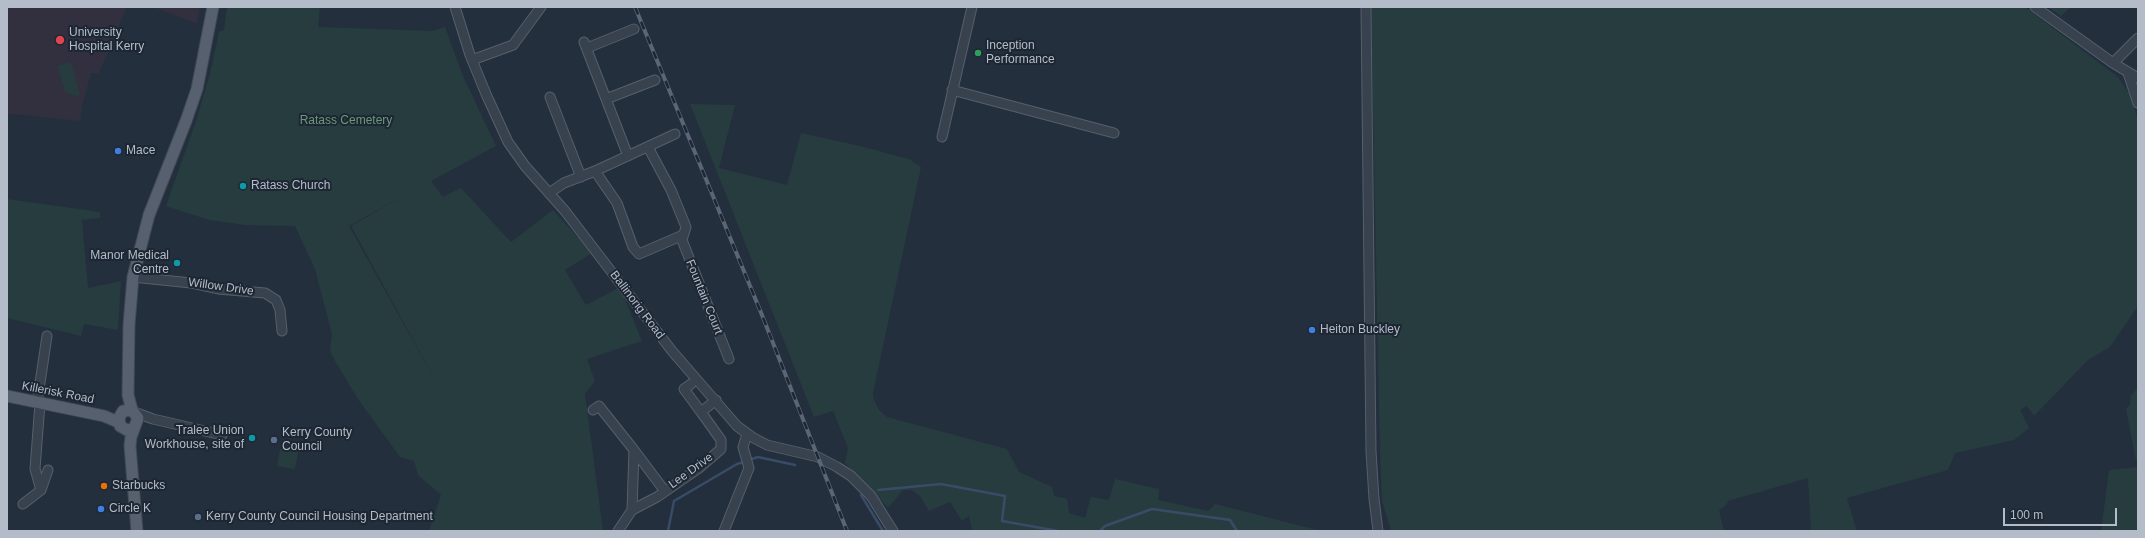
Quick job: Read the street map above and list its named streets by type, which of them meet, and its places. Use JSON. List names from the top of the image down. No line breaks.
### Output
{"streets":{"main road":["Killerisk Road"],"street":["Willow Drive","Fountain Court","Ballinorig Road","Lee Drive"]},"parks":["Ratass Cemetery"],"places":["University Hospital Kerry","Inception Performance","Mace","Ratass Church","Manor Medical Centre","Heiton Buckley","Tralee Union Workhouse, site of","Kerry County Council","Starbucks","Circle K","Kerry County Council Housing Department"],"scale_bar":"100 m"}
